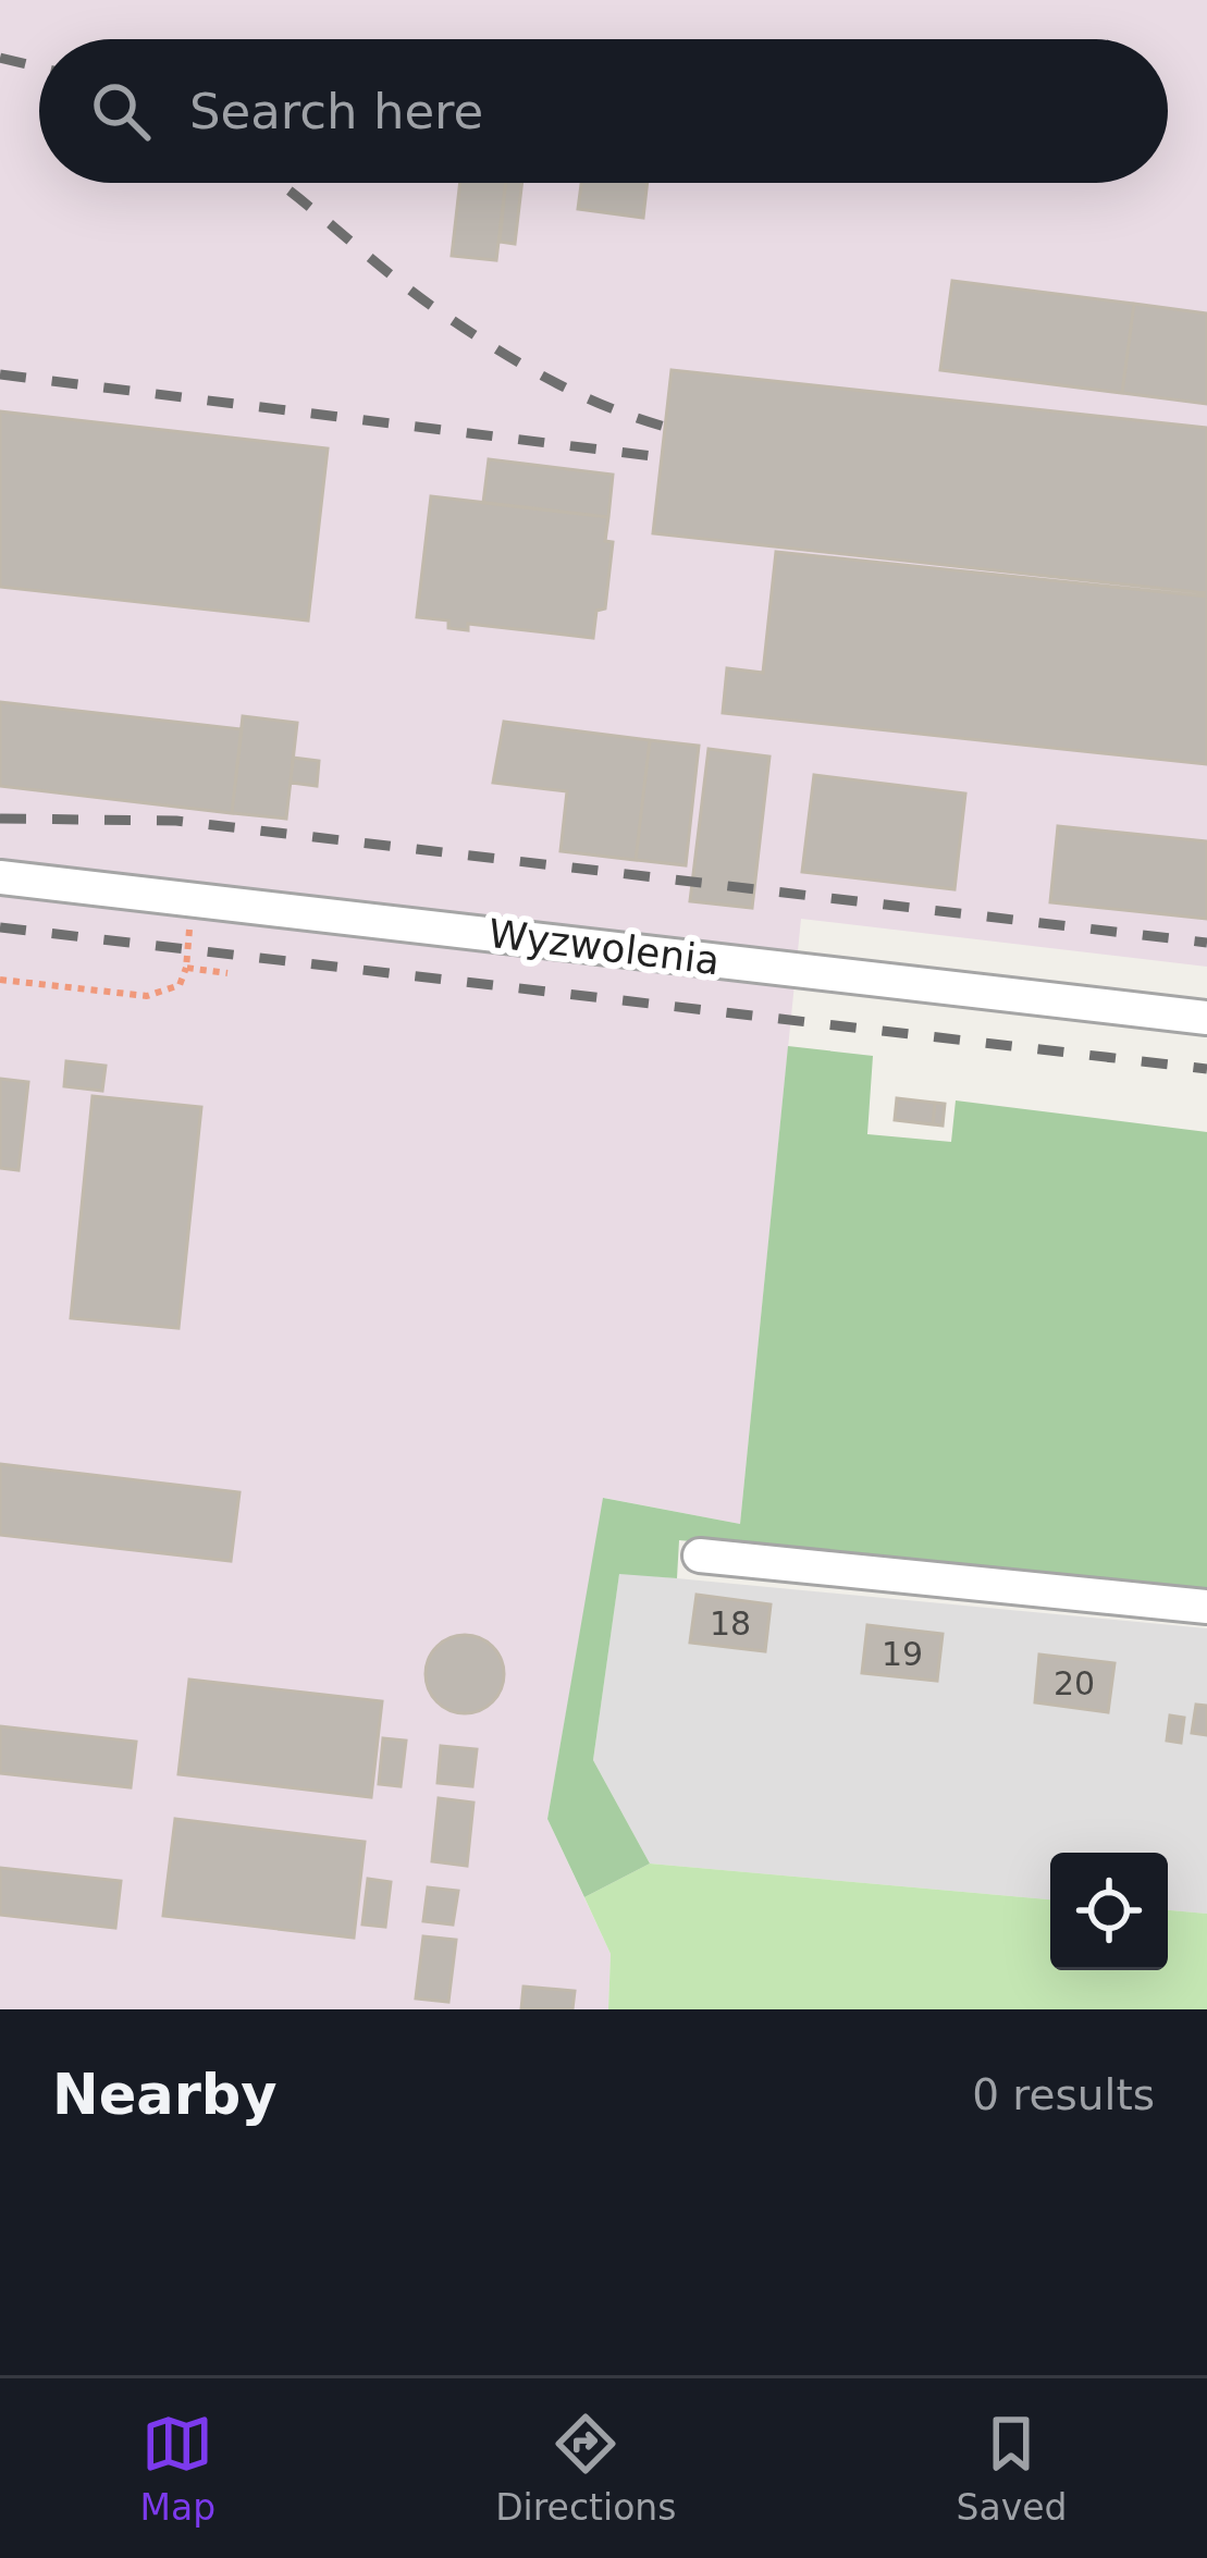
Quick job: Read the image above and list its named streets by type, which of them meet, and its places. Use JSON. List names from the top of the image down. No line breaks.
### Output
{"streets":{"street":["Wyzwolenia"]},"house_numbers":["18","19","20"],"page":{"search":"Search here","heading":["Nearby","0 results"],"nav":["Map","Directions","Saved"]}}
